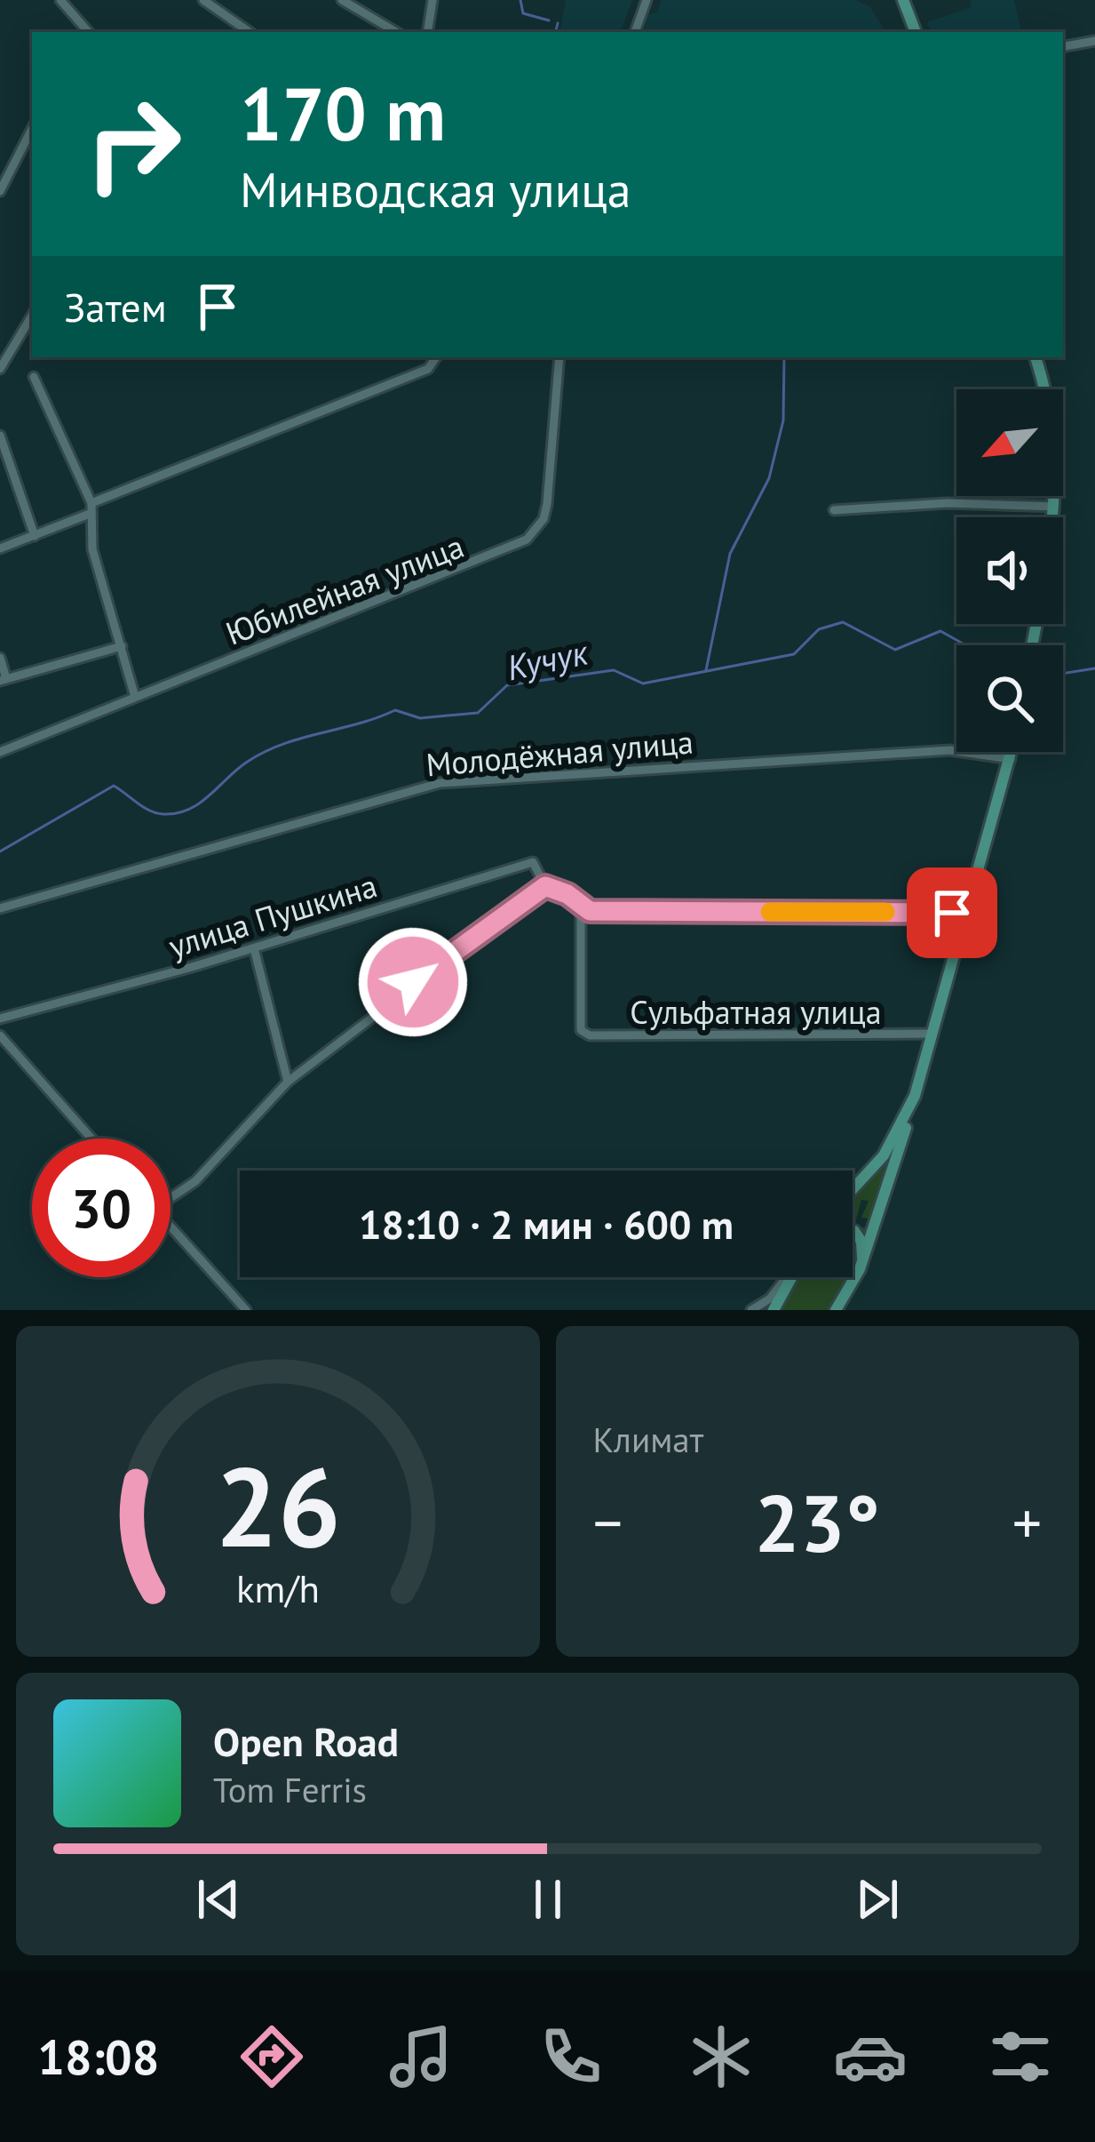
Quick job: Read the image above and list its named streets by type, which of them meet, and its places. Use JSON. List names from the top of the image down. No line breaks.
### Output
{"streets":{"street":["Юбилейная улица","Молодёжная улица","улица Пушкина","Сульфатная улица"]},"water":["Кучук"],"north":"bottom left","page":{"turn":["170 m","Минводская улица"],"then":"Затем","limit":"30","trip":"18:10 · 2 мин · 600 m","tile":"Климат","heat":["−","23°","+"],"song":["Open Road","Tom Ferris"],"tabs":"18:08","gauge":["26","km/h"]}}
